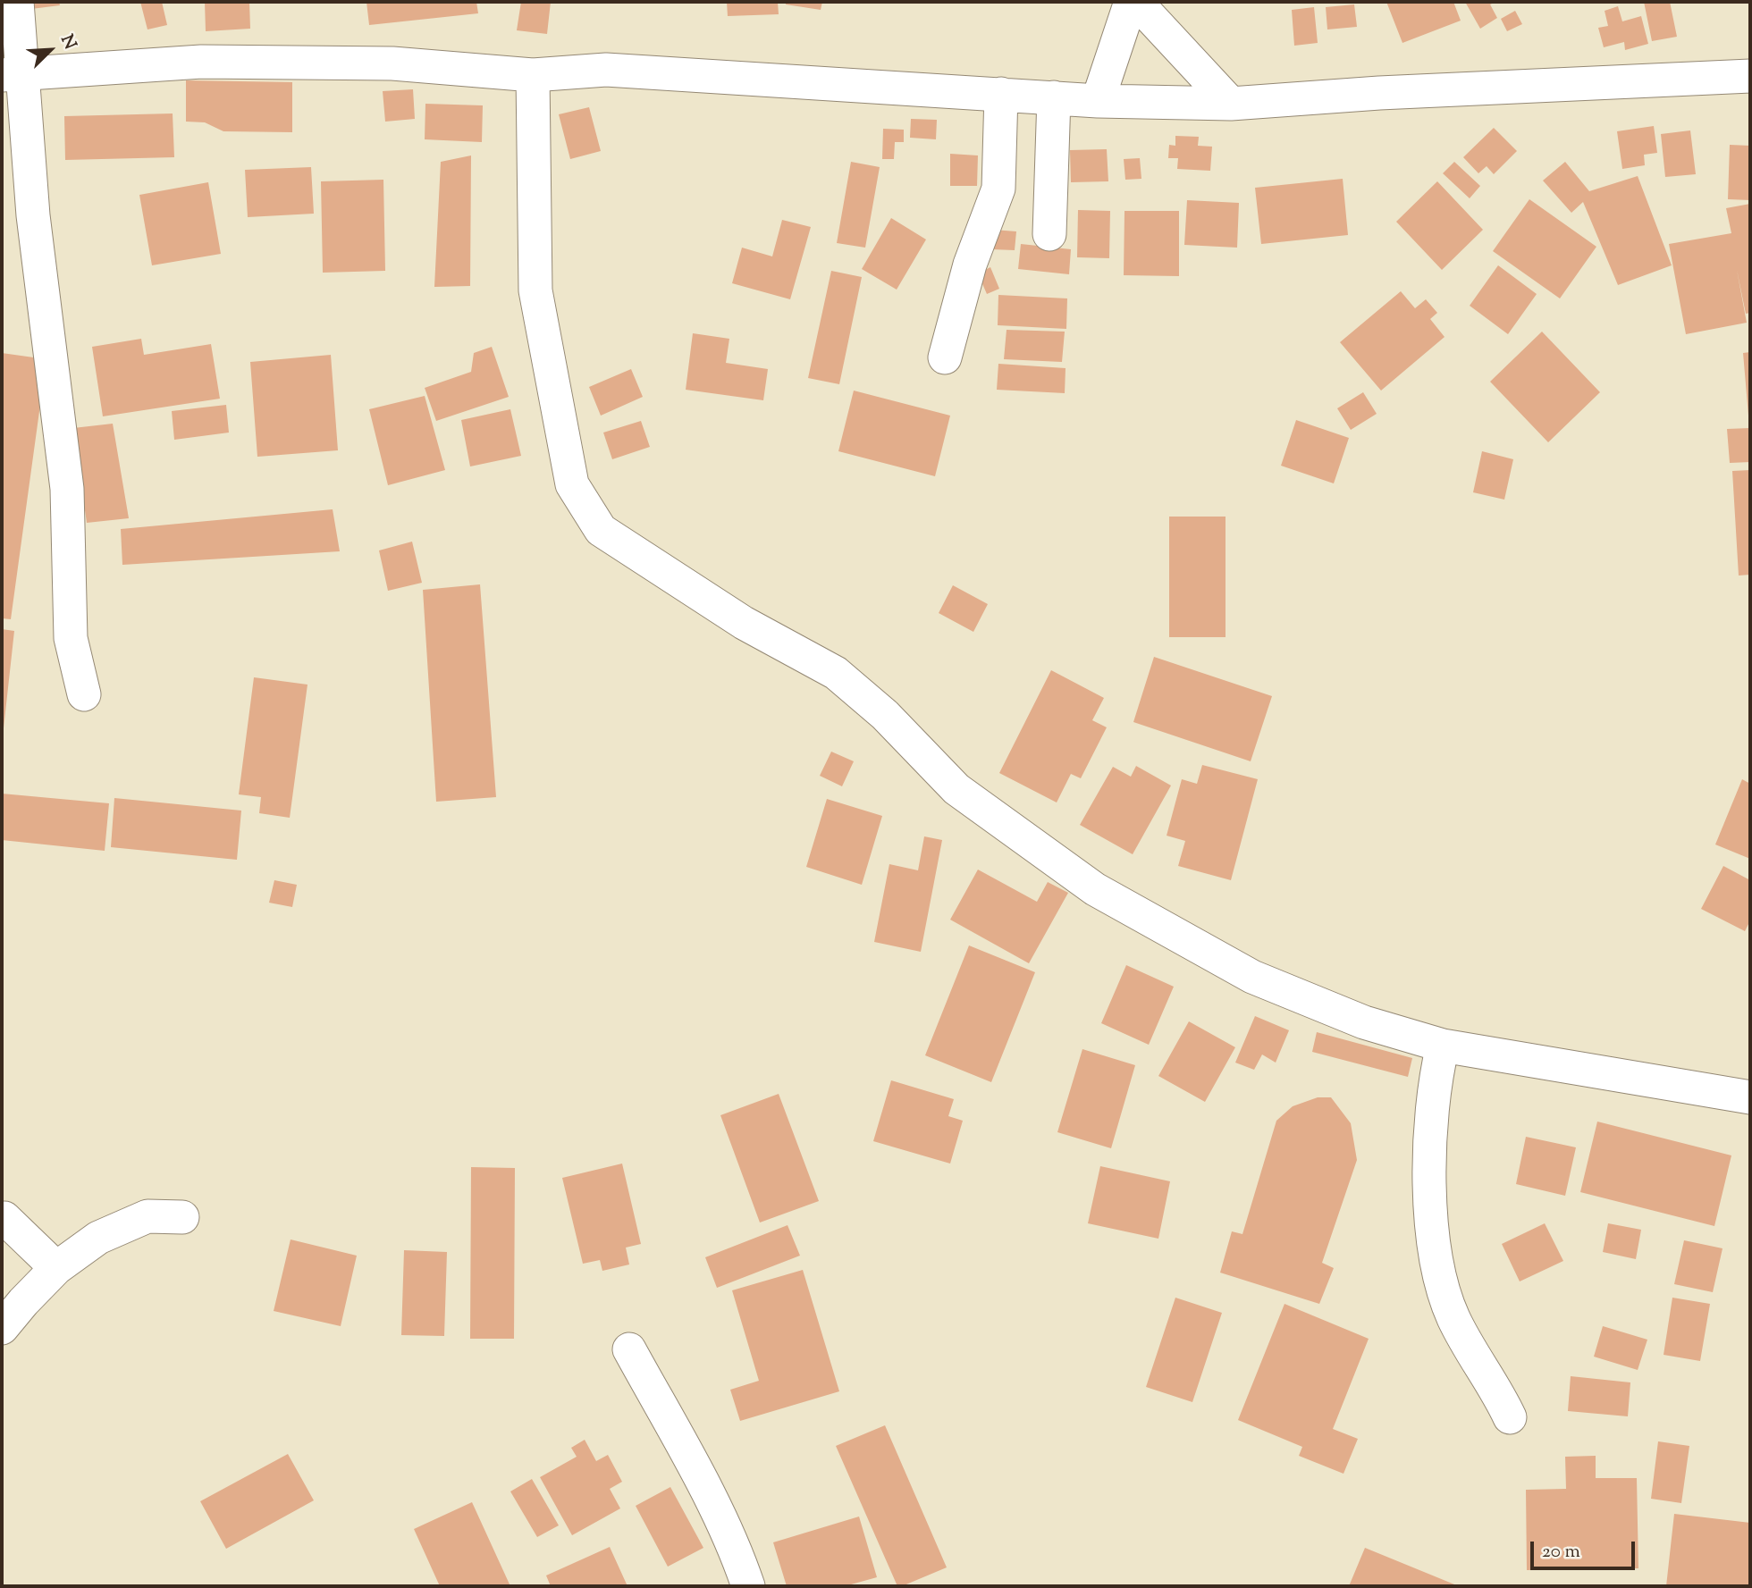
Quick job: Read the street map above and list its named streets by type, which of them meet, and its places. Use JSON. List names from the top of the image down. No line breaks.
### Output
{"scale_bar":"20 m","north":"top right"}
